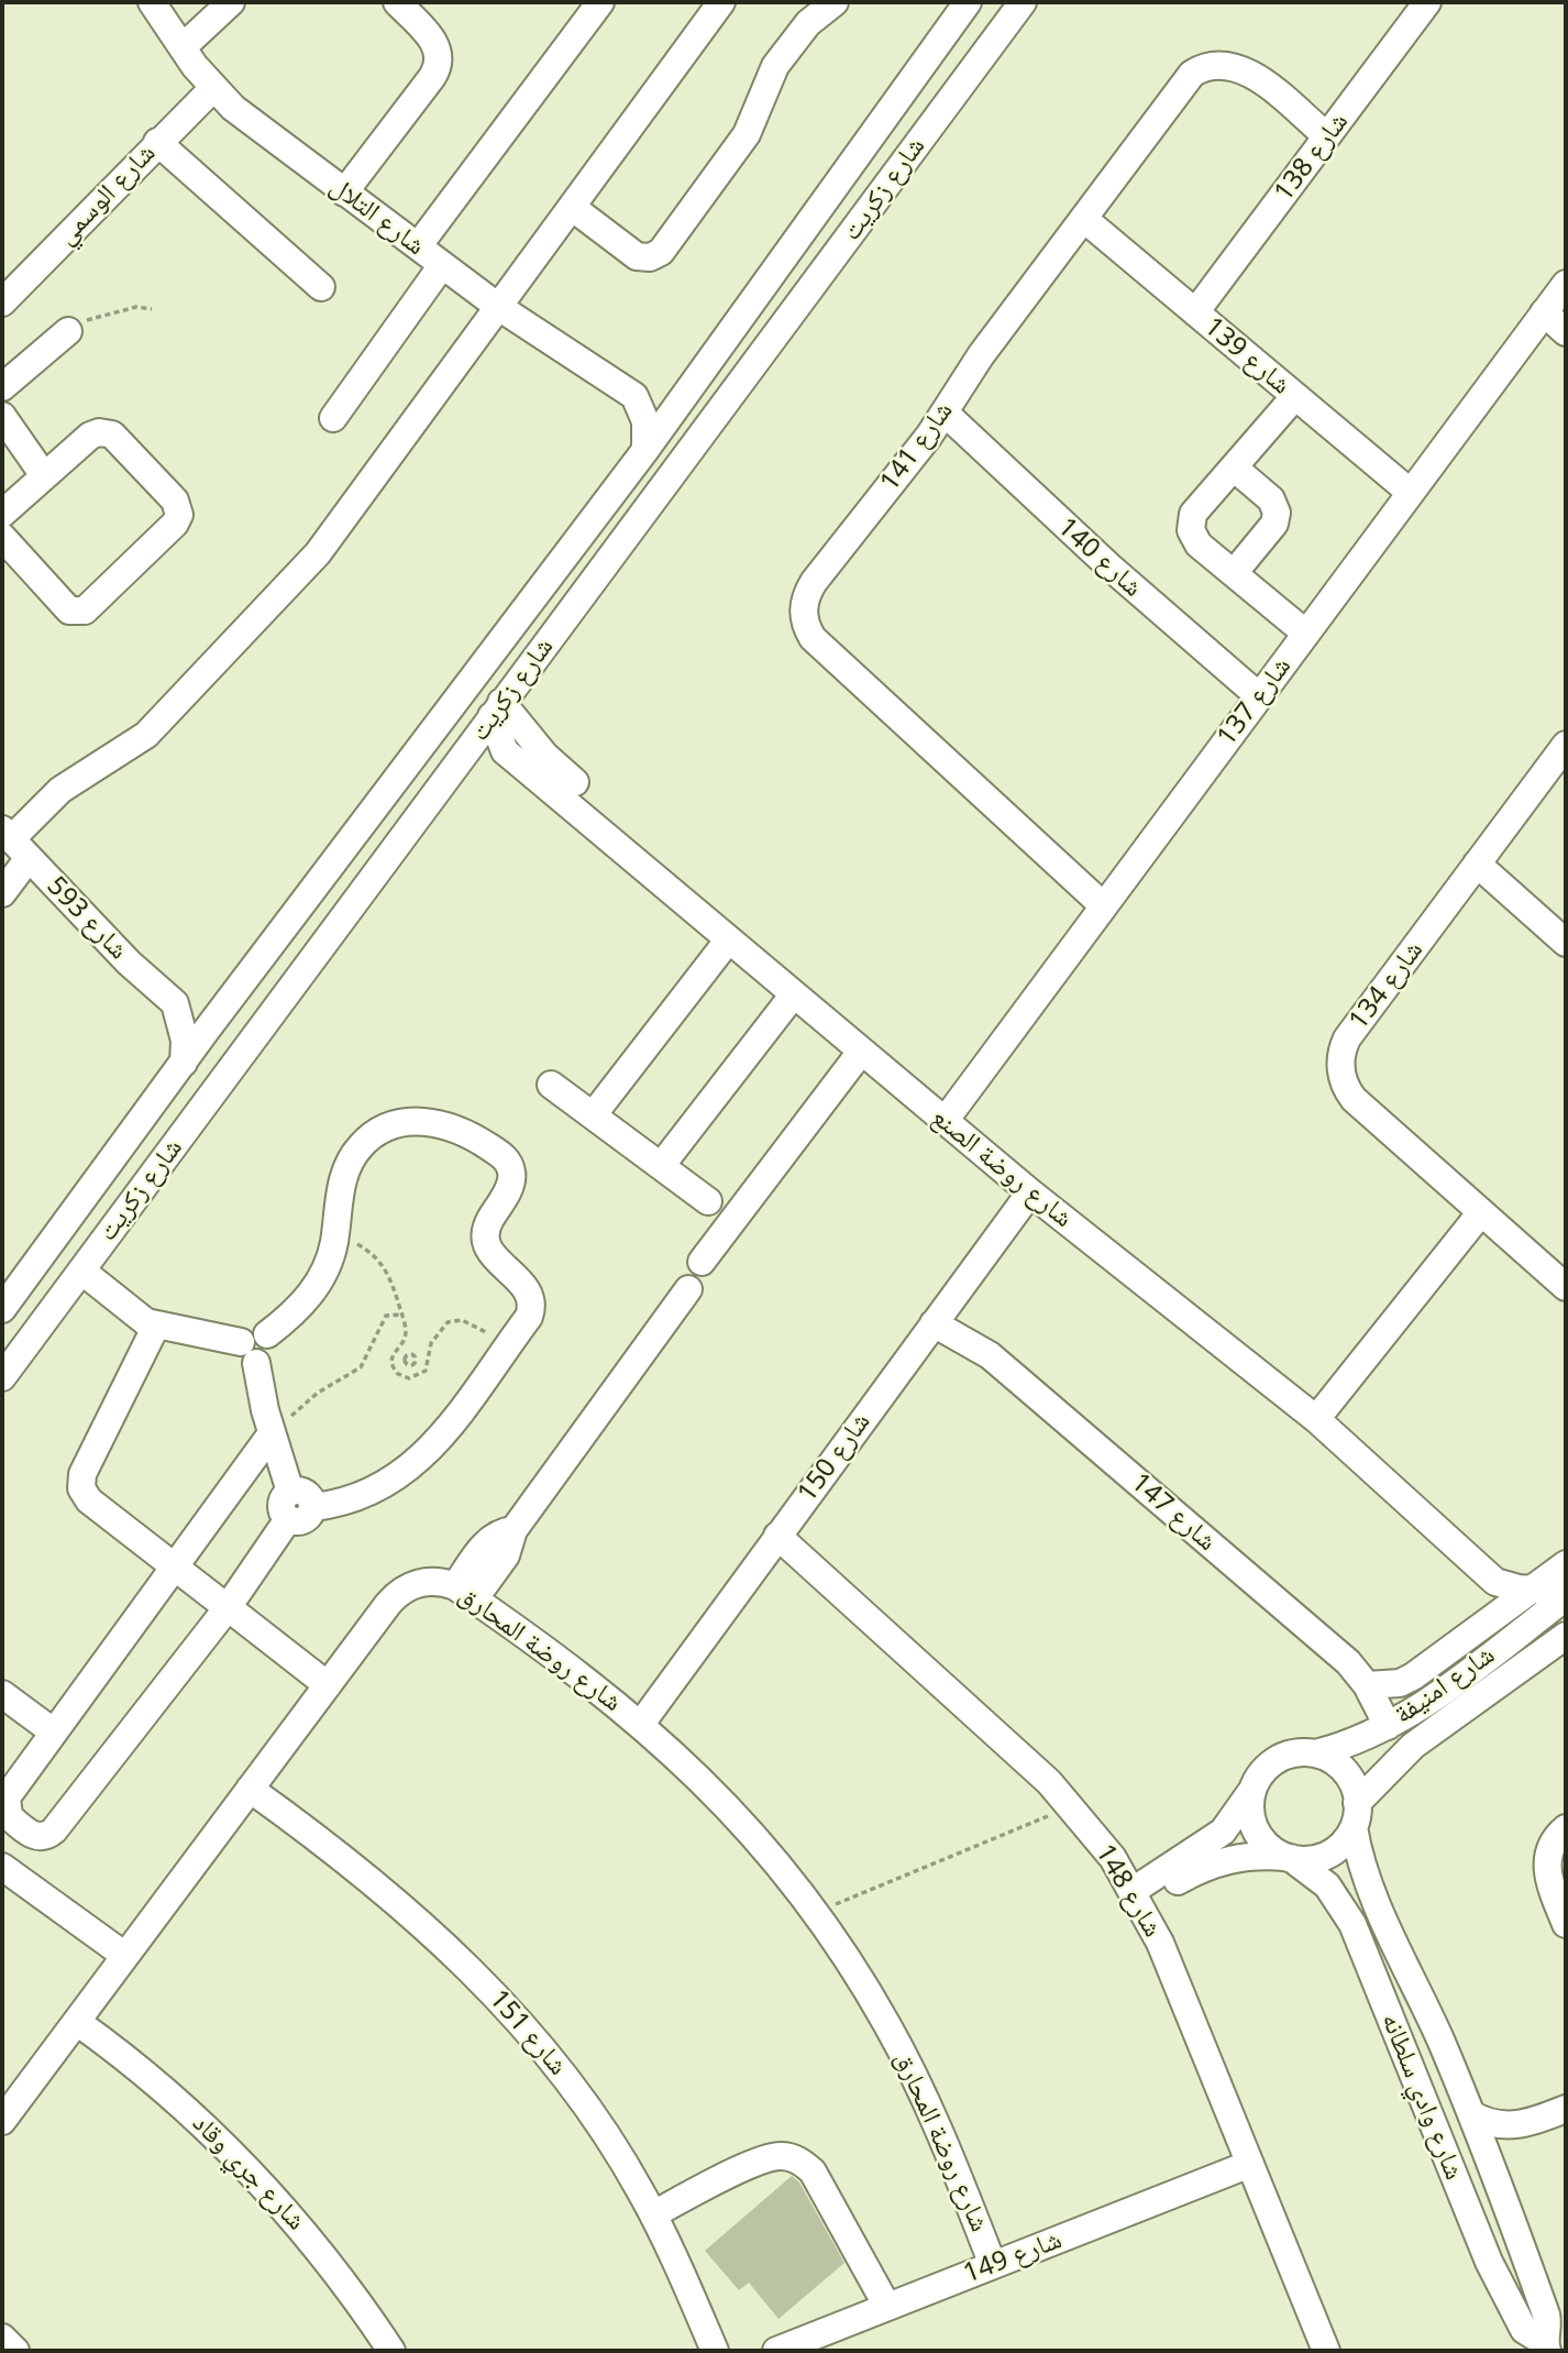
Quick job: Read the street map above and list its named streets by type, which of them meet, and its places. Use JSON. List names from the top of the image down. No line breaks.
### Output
{"streets":{"street":["شارع 138","شارع زكريت","شارع الوسمي","شارع التلال","شارع 139","شارع 141","شارع 140","شارع 137","شارع 593","شارع 134","شارع روضة الصنع","شارع 150","شارع 147","شارع روضة المحارق","شارع امنيفة","شارع 148","شارع 151","شارع وادي سلطانه","شارع جري وقاد","شارع 149"]},"crossings":[["شارع 138","شارع 139"],["شارع 138","شارع 141"],["شارع زكريت","شارع روضة الصنع"],["شارع الوسمي","شارع التلال"],["شارع 139","شارع 141"],["شارع 139","شارع 137"],["شارع 141","شارع 140"],["شارع 141","شارع 137"],["شارع 140","شارع 137"],["شارع 137","شارع روضة الصنع"],["شارع روضة الصنع","شارع 150"],["شارع 150","شارع 147"],["شارع 150","شارع روضة المحارق"],["شارع 150","شارع 148"],["شارع 147","شارع امنيفة"],["شارع روضة المحارق","شارع 151"],["شارع روضة المحارق","شارع جري وقاد"],["شارع روضة المحارق","شارع 149"],["شارع امنيفة","شارع وادي سلطانه"],["شارع 148","شارع 149"]]}
